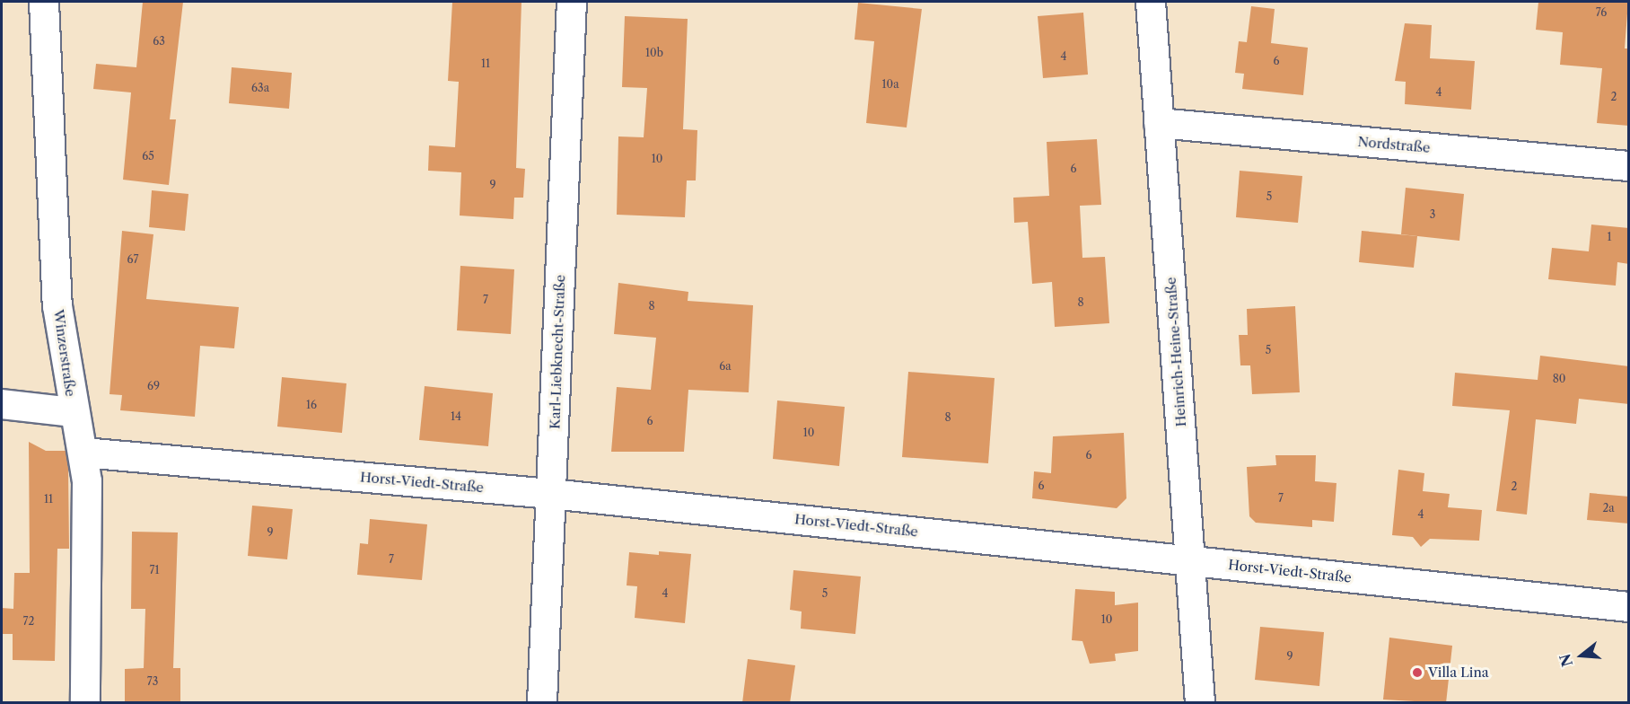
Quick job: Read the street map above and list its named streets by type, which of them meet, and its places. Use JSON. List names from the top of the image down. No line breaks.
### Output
{"streets":{"street":["Nordstraße","Karl-Liebknecht-Straße","Heinrich-Heine-Straße","Winzerstraße","Horst-Viedt-Straße"]},"crossings":[["Nordstraße","Heinrich-Heine-Straße"],["Karl-Liebknecht-Straße","Horst-Viedt-Straße"],["Heinrich-Heine-Straße","Horst-Viedt-Straße"],["Winzerstraße","Horst-Viedt-Straße"]],"places":["Villa Lina"],"house_numbers":["76","63","10b","4","6","11","10a","63a","4","2","65","10","6","9","5","3","1","67","7","8","8","5","6a","80","69","16","14","8","6","10","6","6","2","7","11","2a","4","9","7","71","4","5","10","72","9","73"],"north":"left"}
